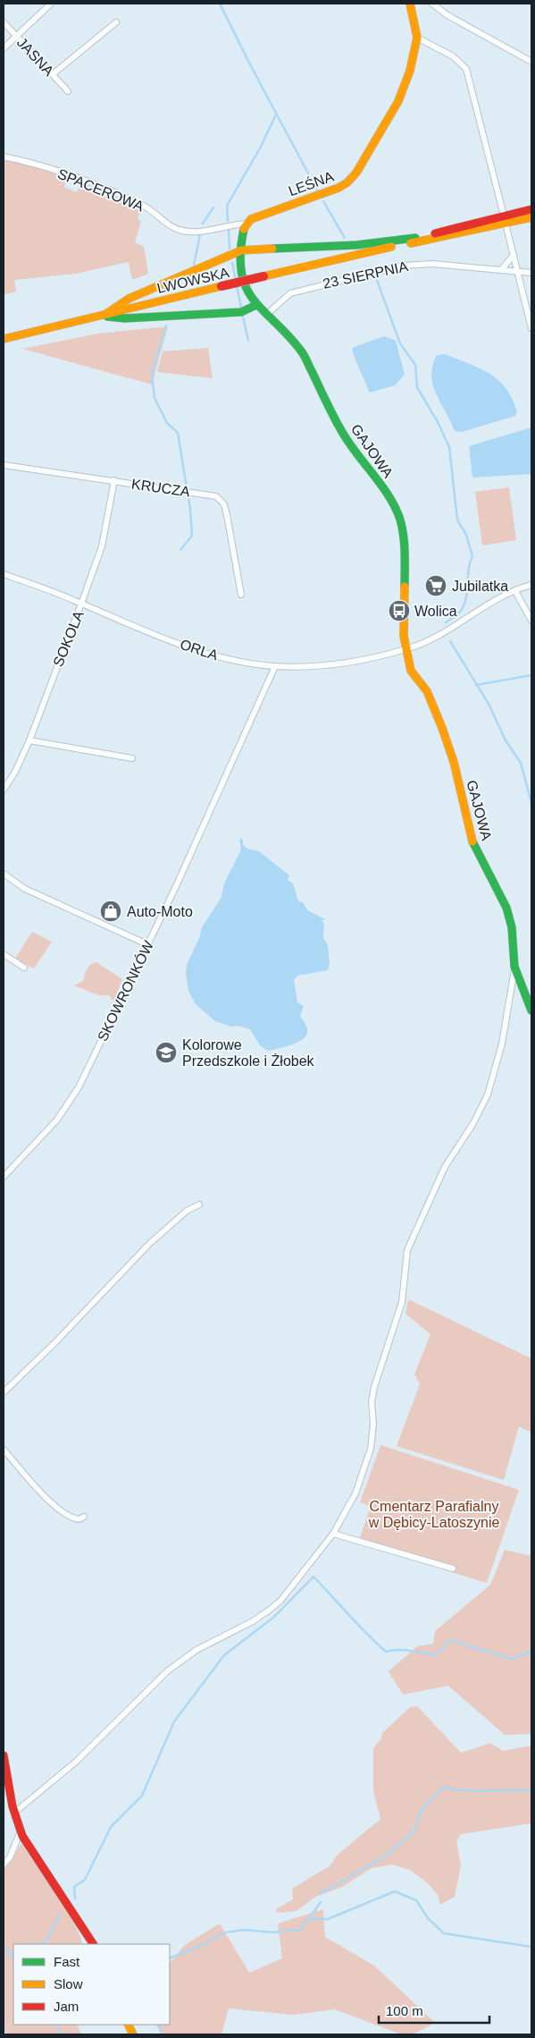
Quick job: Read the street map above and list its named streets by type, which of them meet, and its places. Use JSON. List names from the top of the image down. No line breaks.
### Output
{"streets":{"street":["JASNA","LEŚNA","SPACEROWA","23 SIERPNIA","LWOWSKA","GAJOWA","KRUCZA","SOKOLA","ORLA","SKOWRONKÓW"]},"crossings":[["LEŚNA","SPACEROWA"],["23 SIERPNIA","GAJOWA"],["GAJOWA","ORLA"],["KRUCZA","SOKOLA"],["SOKOLA","ORLA"],["ORLA","SKOWRONKÓW"]],"parks":["Cmentarz Parafialny w Dębicy-Latoszynie"],"places":{"supermarket":["Jubilatka"],"bus stop":["Wolica"],"shop":["Auto-Moto"],"school or university":["Kolorowe Przedszkole i Żłobek"]},"legend":["Fast","Slow","Jam"],"scale_bar":"100 m"}
